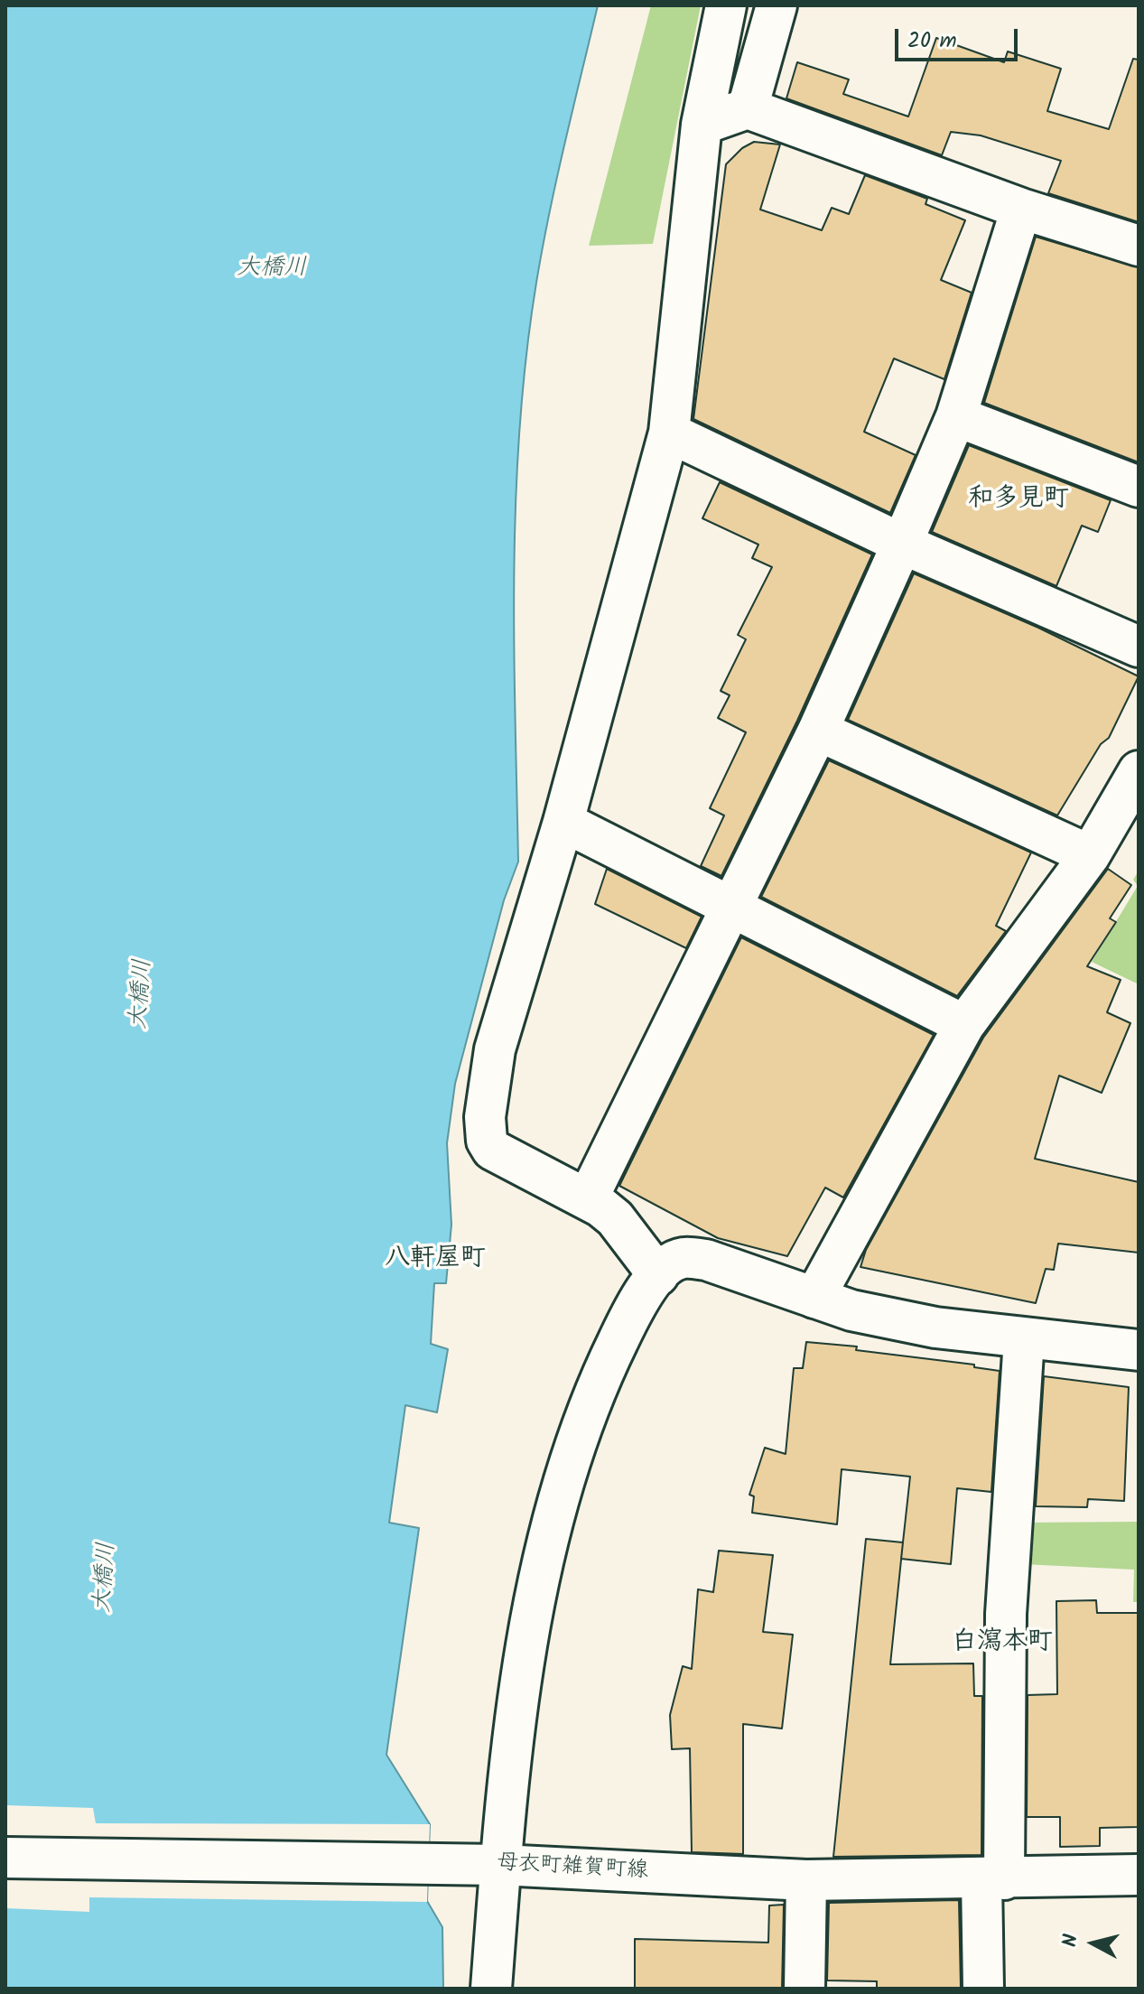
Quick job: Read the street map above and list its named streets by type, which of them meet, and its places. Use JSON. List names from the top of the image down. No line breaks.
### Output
{"streets":{"street":["母衣町雑賀町線"]},"districts":["和多見町","八軒屋町","白瀉本町"],"water":["大橋川"],"scale_bar":"20 m","north":"left"}
